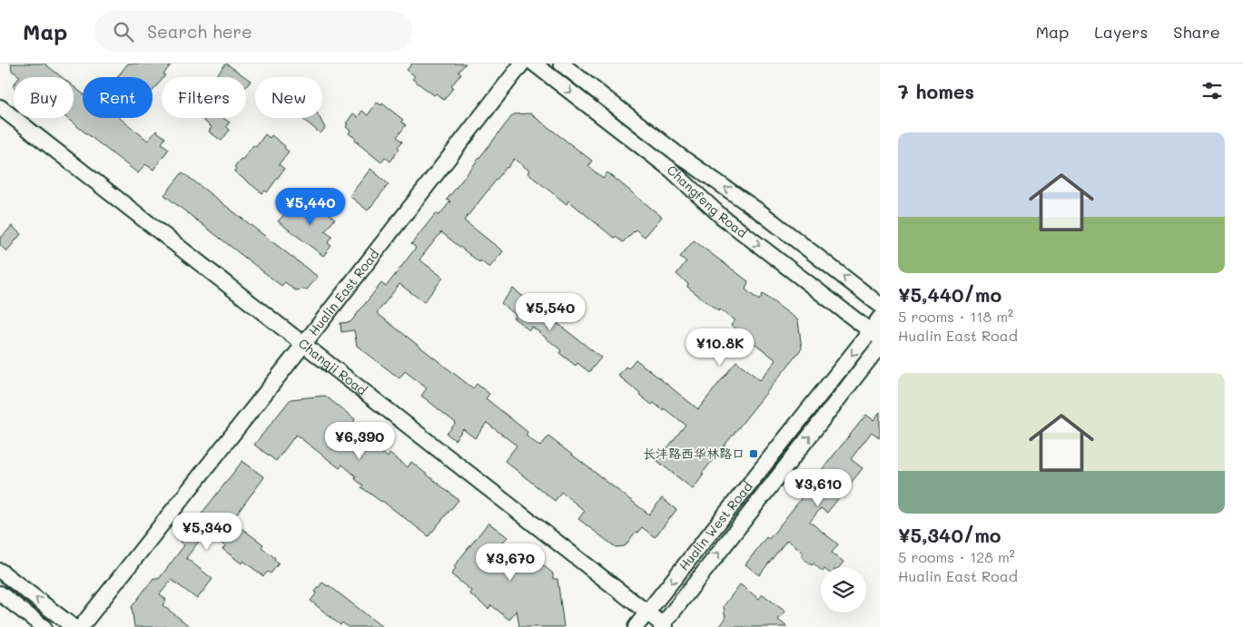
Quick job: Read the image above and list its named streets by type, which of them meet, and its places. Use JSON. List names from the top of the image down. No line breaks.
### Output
{"streets":{"street":["Changfeng Road","Hualin East Road","Changji Road","Hualin West Road"]},"crossings":[["Changfeng Road","Hualin West Road"],["Hualin East Road","Changji Road"],["Changji Road","Hualin West Road"]],"places":{"transit":["长沣路西华林路口"]},"page":{"header":"Map","search":"Search here","nav":["Map","Layers","Share"],"heading":"7 homes","chip":["Buy","Rent","Filters","New"],"list":[{"name":"¥5,440/mo","note":"5 rooms · 118 m² · Hualin East Road"},{"name":"¥5,340/mo","note":"5 rooms · 128 m² · Hualin East Road"}],"price":["¥5,440","¥5,540","¥10.8K","¥6,390","¥3,610","¥5,340","¥3,670"]}}
